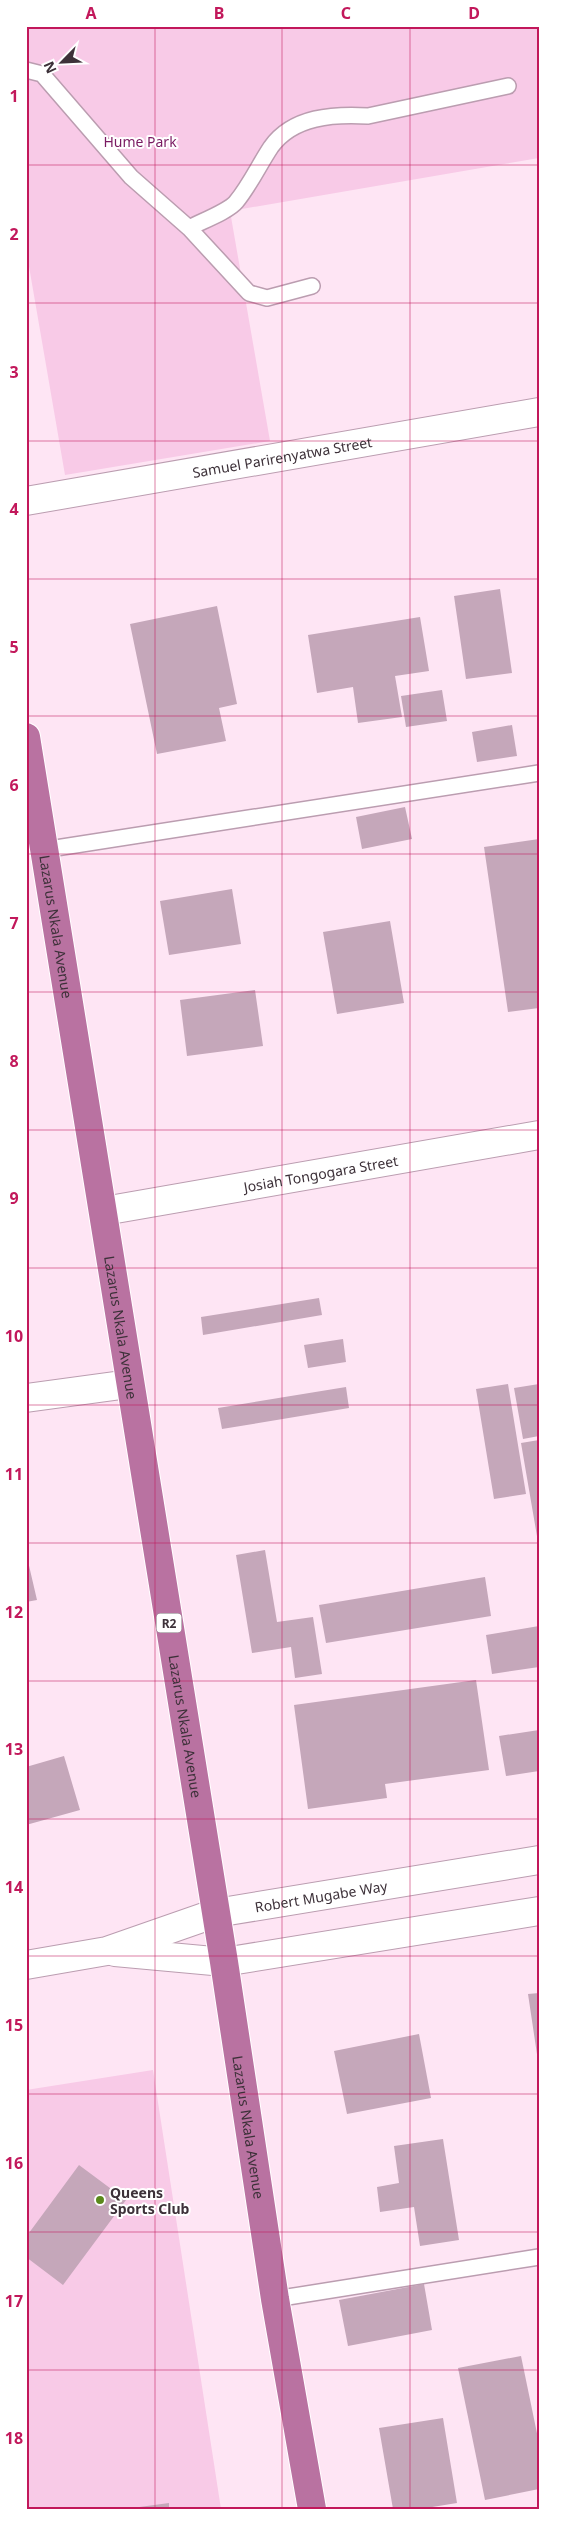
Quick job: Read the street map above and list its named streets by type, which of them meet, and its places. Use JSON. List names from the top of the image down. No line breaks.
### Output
{"streets":{"highway":["Lazarus Nkala Avenue","R2"],"street":["Samuel Parirenyatwa Street","Josiah Tongogara Street","Robert Mugabe Way"]},"crossings":[["Lazarus Nkala Avenue","Josiah Tongogara Street"],["Lazarus Nkala Avenue","Robert Mugabe Way"]],"parks":["Hume Park"],"places":["Queens Sports Club"],"north":"bottom left","grid":{"columns":["A","B","C","D"],"rows":["1","2","3","4","5","6","7","8","9","10","11","12","13","14","15","16","17","18"]}}
